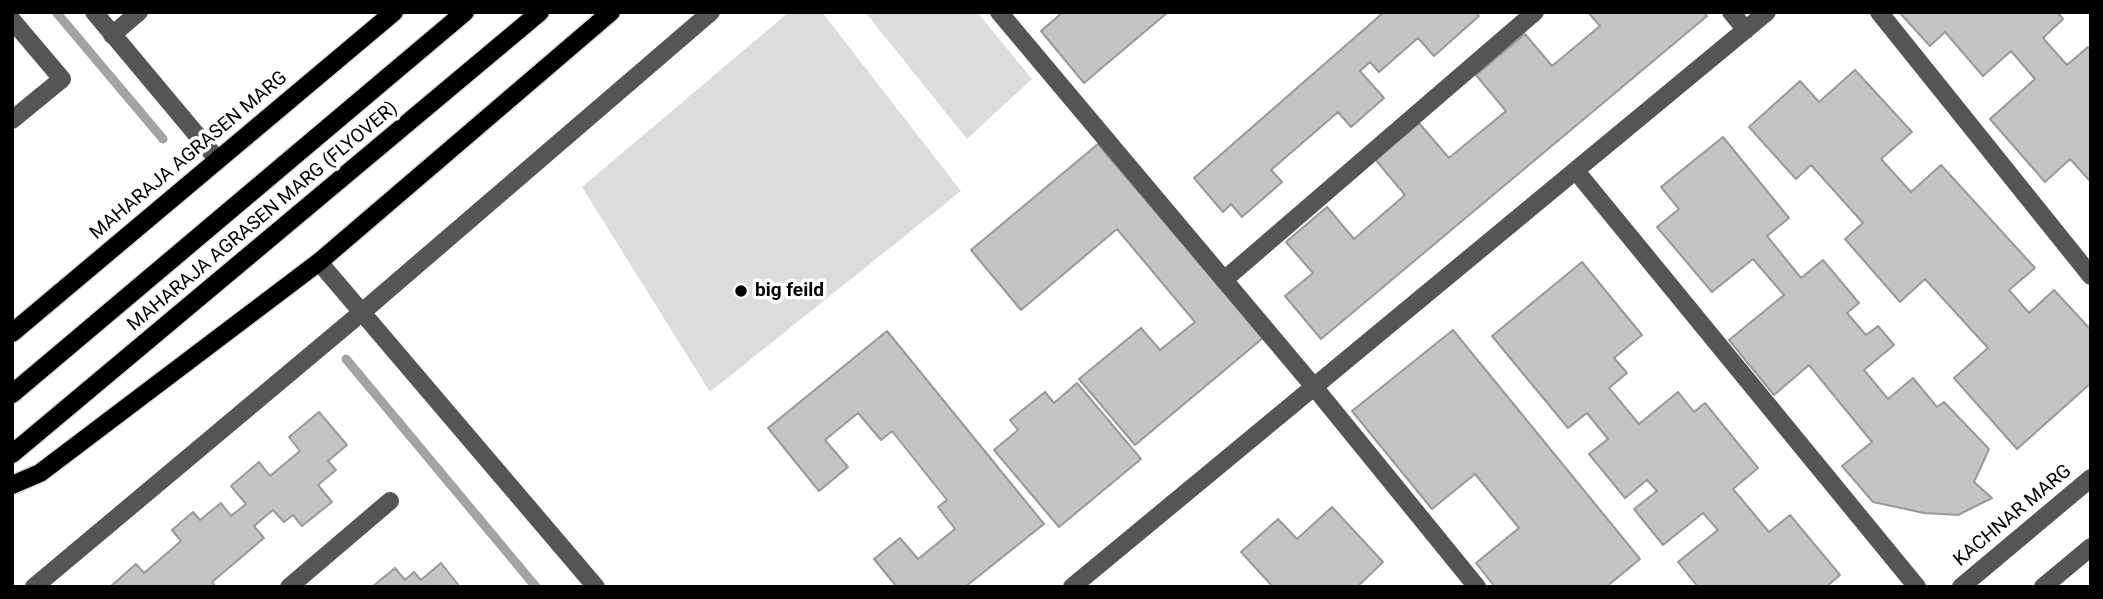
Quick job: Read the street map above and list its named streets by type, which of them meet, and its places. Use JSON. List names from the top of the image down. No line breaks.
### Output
{"streets":{"main road":["MAHARAJA AGRASEN MARG","MAHARAJA AGRASEN MARG (FLYOVER)"],"street":["KACHNAR MARG"]},"places":["big feild"]}
